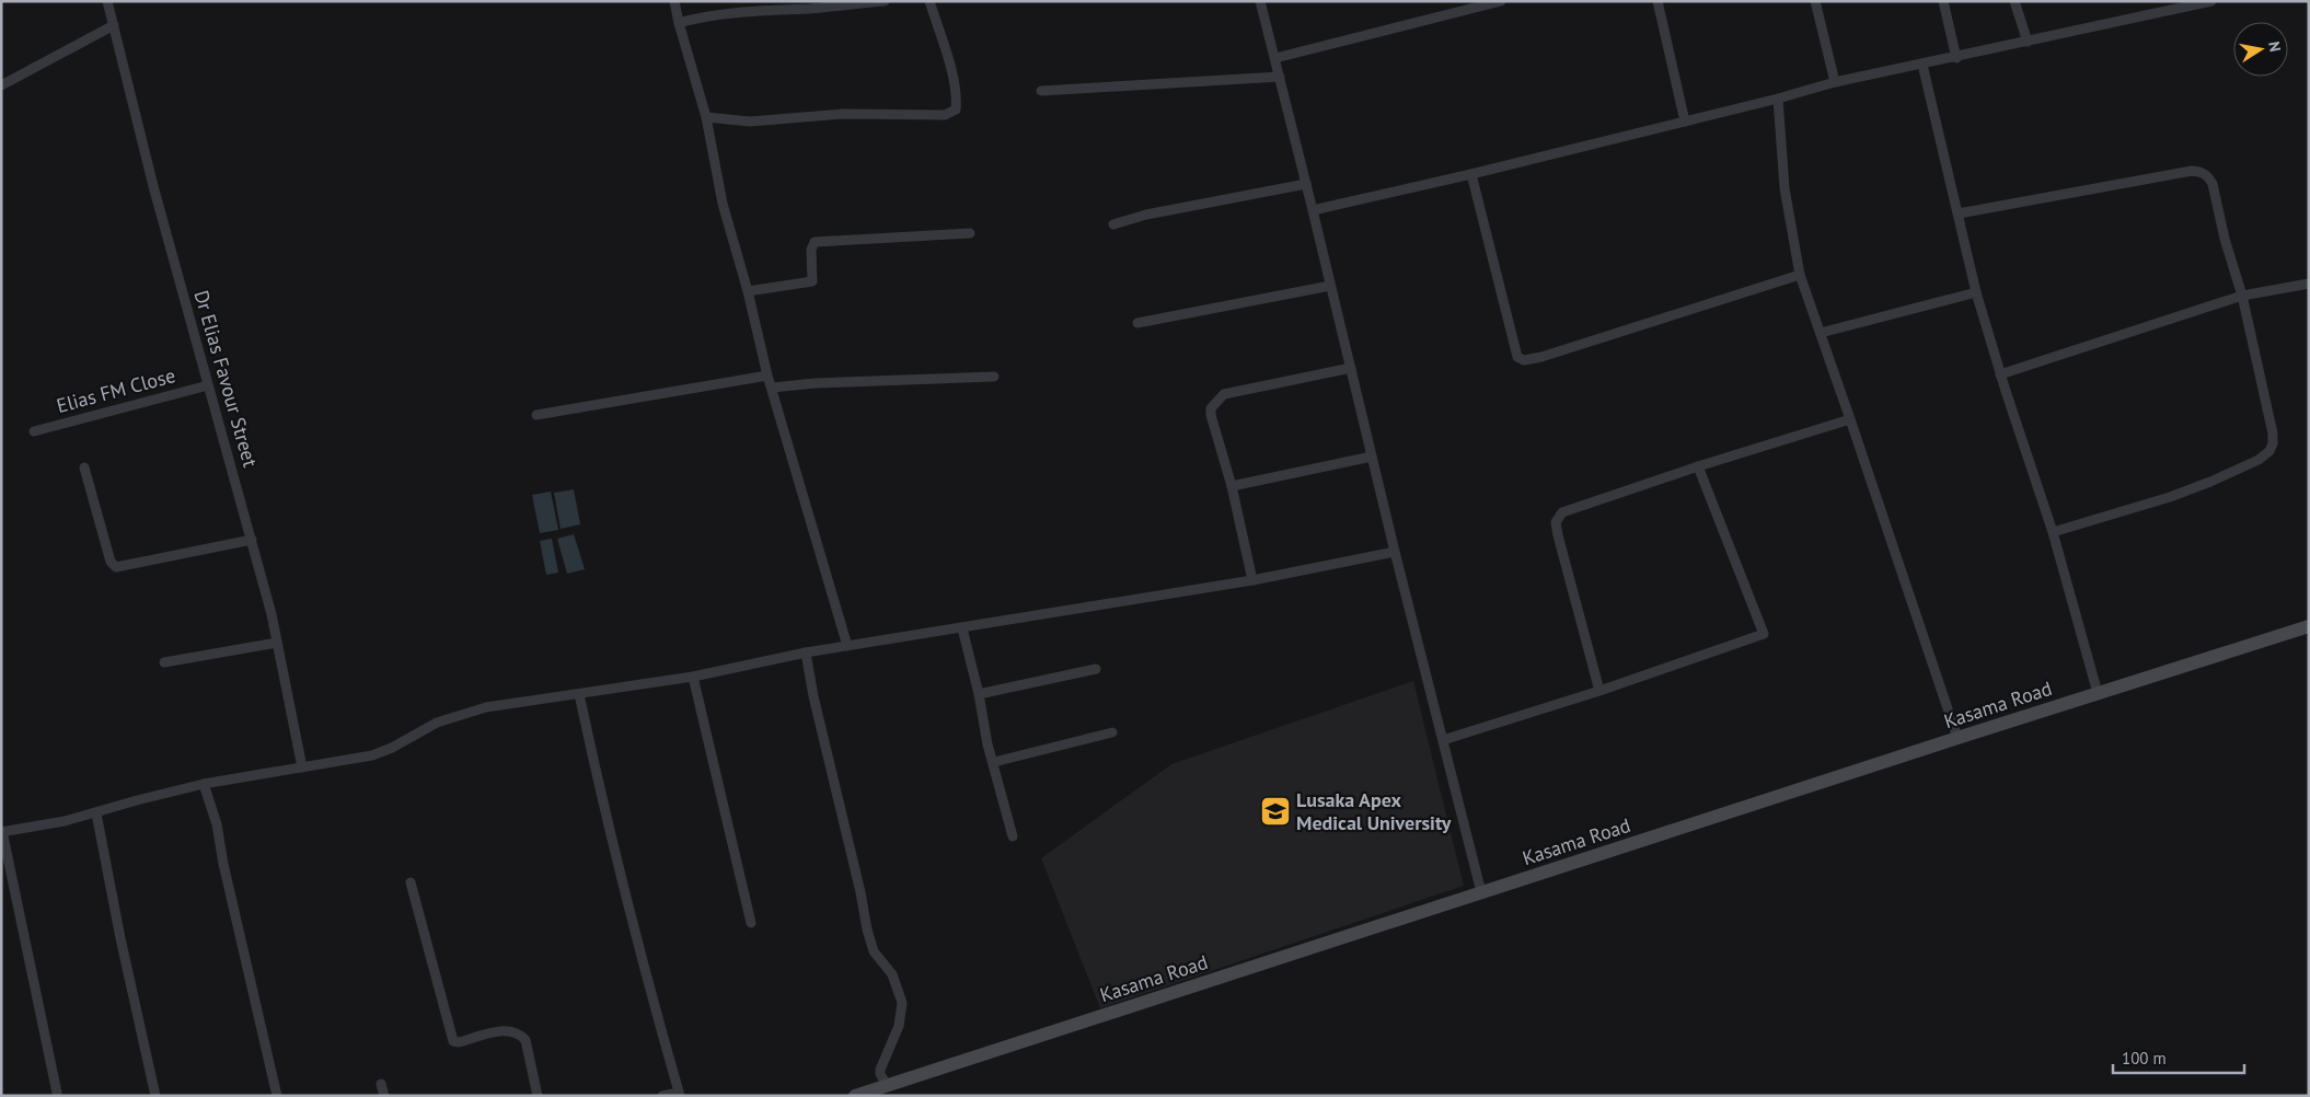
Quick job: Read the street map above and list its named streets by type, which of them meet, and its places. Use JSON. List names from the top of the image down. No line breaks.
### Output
{"streets":{"street":["Dr Elias Favour Street","Elias FM Close","Kasama Road"]},"crossings":[["Dr Elias Favour Street","Elias FM Close"]],"places":{"school or university":["Lusaka Apex Medical University"]},"scale_bar":"100 m","north":"right"}
